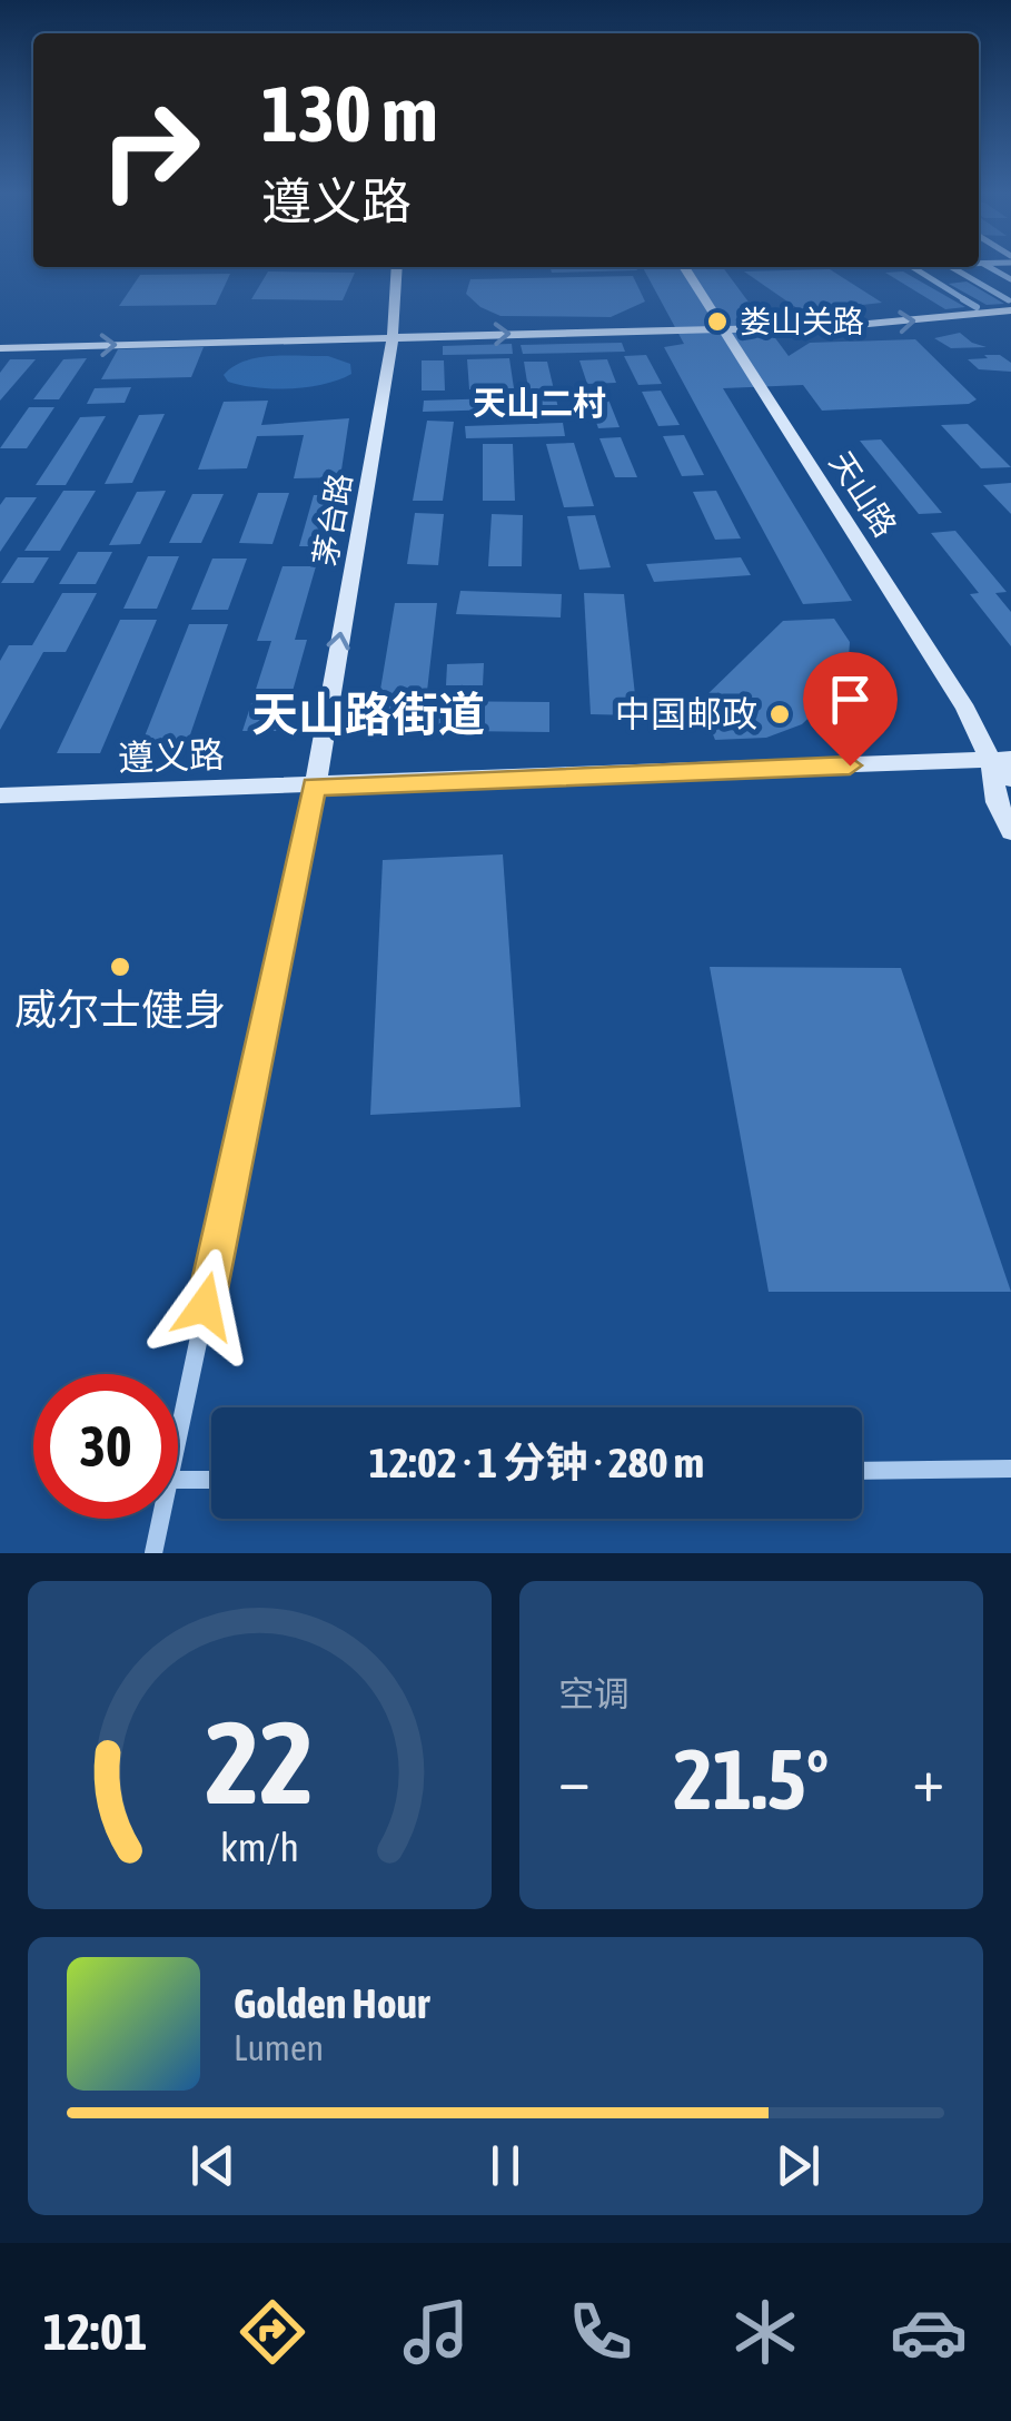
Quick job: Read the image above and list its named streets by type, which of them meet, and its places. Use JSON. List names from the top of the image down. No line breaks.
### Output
{"streets":{"street":["天山路","茅台路","遵义路"]},"crossings":[["天山路","遵义路"],["茅台路","遵义路"]],"one_way":["茅台路"],"districts":["天山二村","天山路街道"],"places":["娄山关路","中国邮政","威尔士健身"],"page":{"turn":["130 m","遵义路"],"limit":"30","trip":"12:02 · 1 分钟 · 280 m","tile":"空调","heat":["−","21.5°","+"],"song":["Golden Hour","Lumen"],"tabs":"12:01","gauge":["22","km/h"]}}
